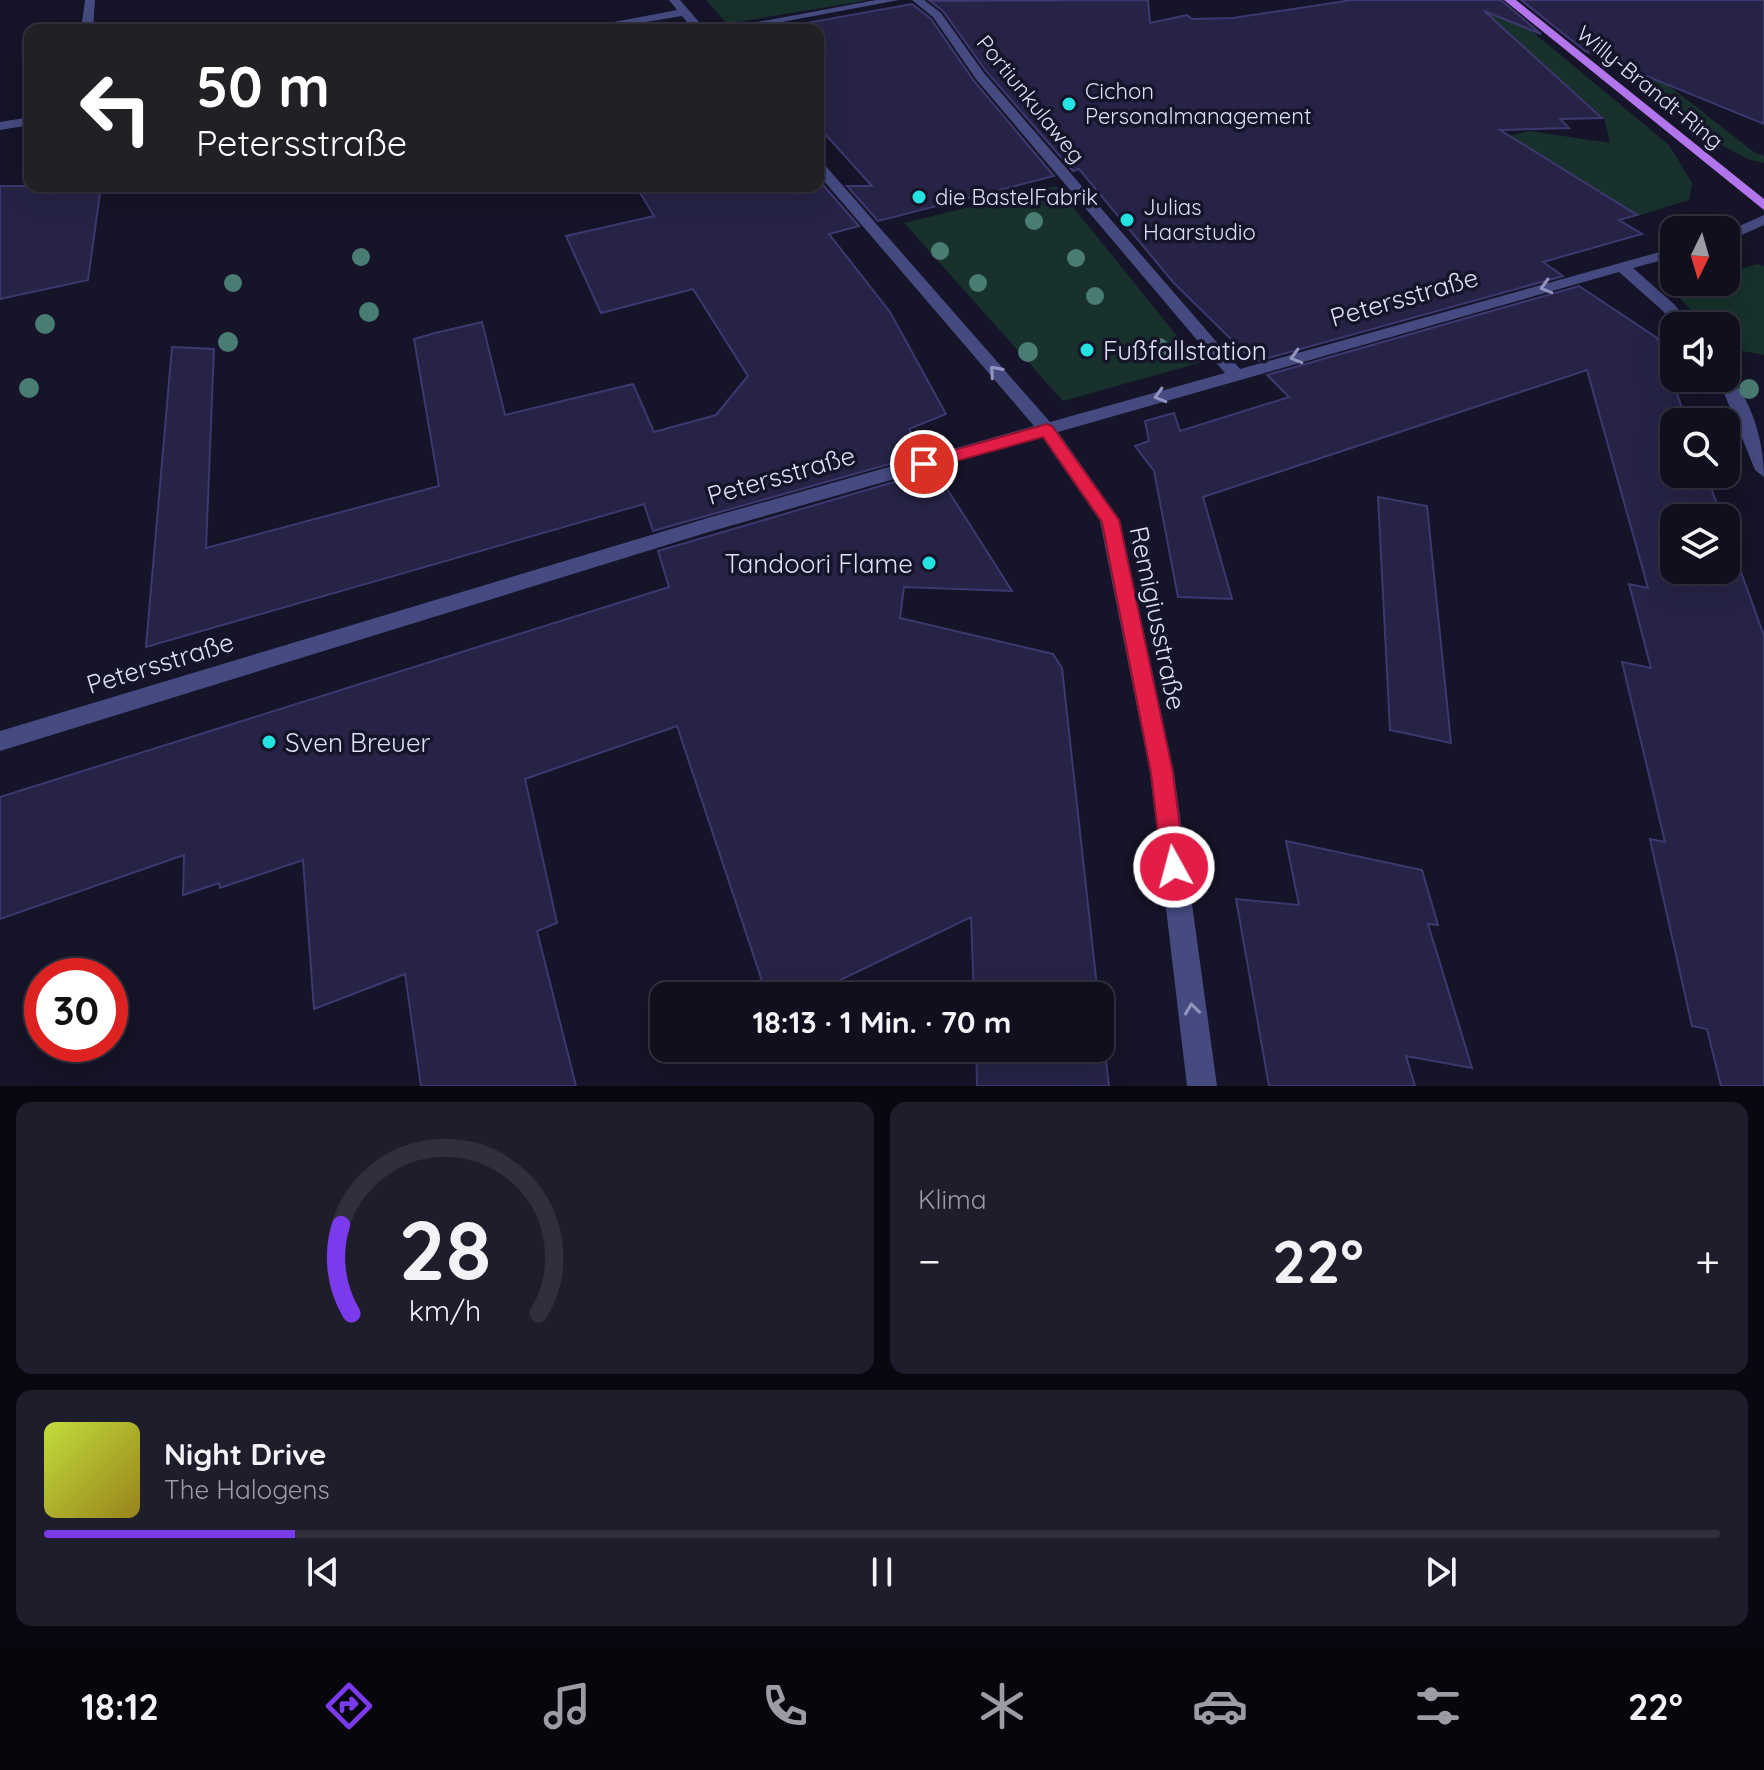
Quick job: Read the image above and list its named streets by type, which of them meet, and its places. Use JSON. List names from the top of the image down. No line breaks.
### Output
{"streets":{"main road":["Willy-Brandt-Ring"],"street":["Portiunkulaweg","Petersstraße","Remigiusstraße"]},"crossings":[["Portiunkulaweg","Petersstraße"],["Petersstraße","Remigiusstraße"]],"one_way":["Remigiusstraße"],"places":["Cichon Personalmanagement","die BastelFabrik","Julias Haarstudio","Fußfallstation","Tandoori Flame","Sven Breuer"],"north":"bottom","page":{"turn":["50 m","Petersstraße"],"limit":"30","trip":"18:13 · 1 Min. · 70 m","tile":"Klima","heat":["−","22°","+"],"song":["Night Drive","The Halogens"],"tabs":["18:12","22°"],"gauge":["28","km/h"]}}
